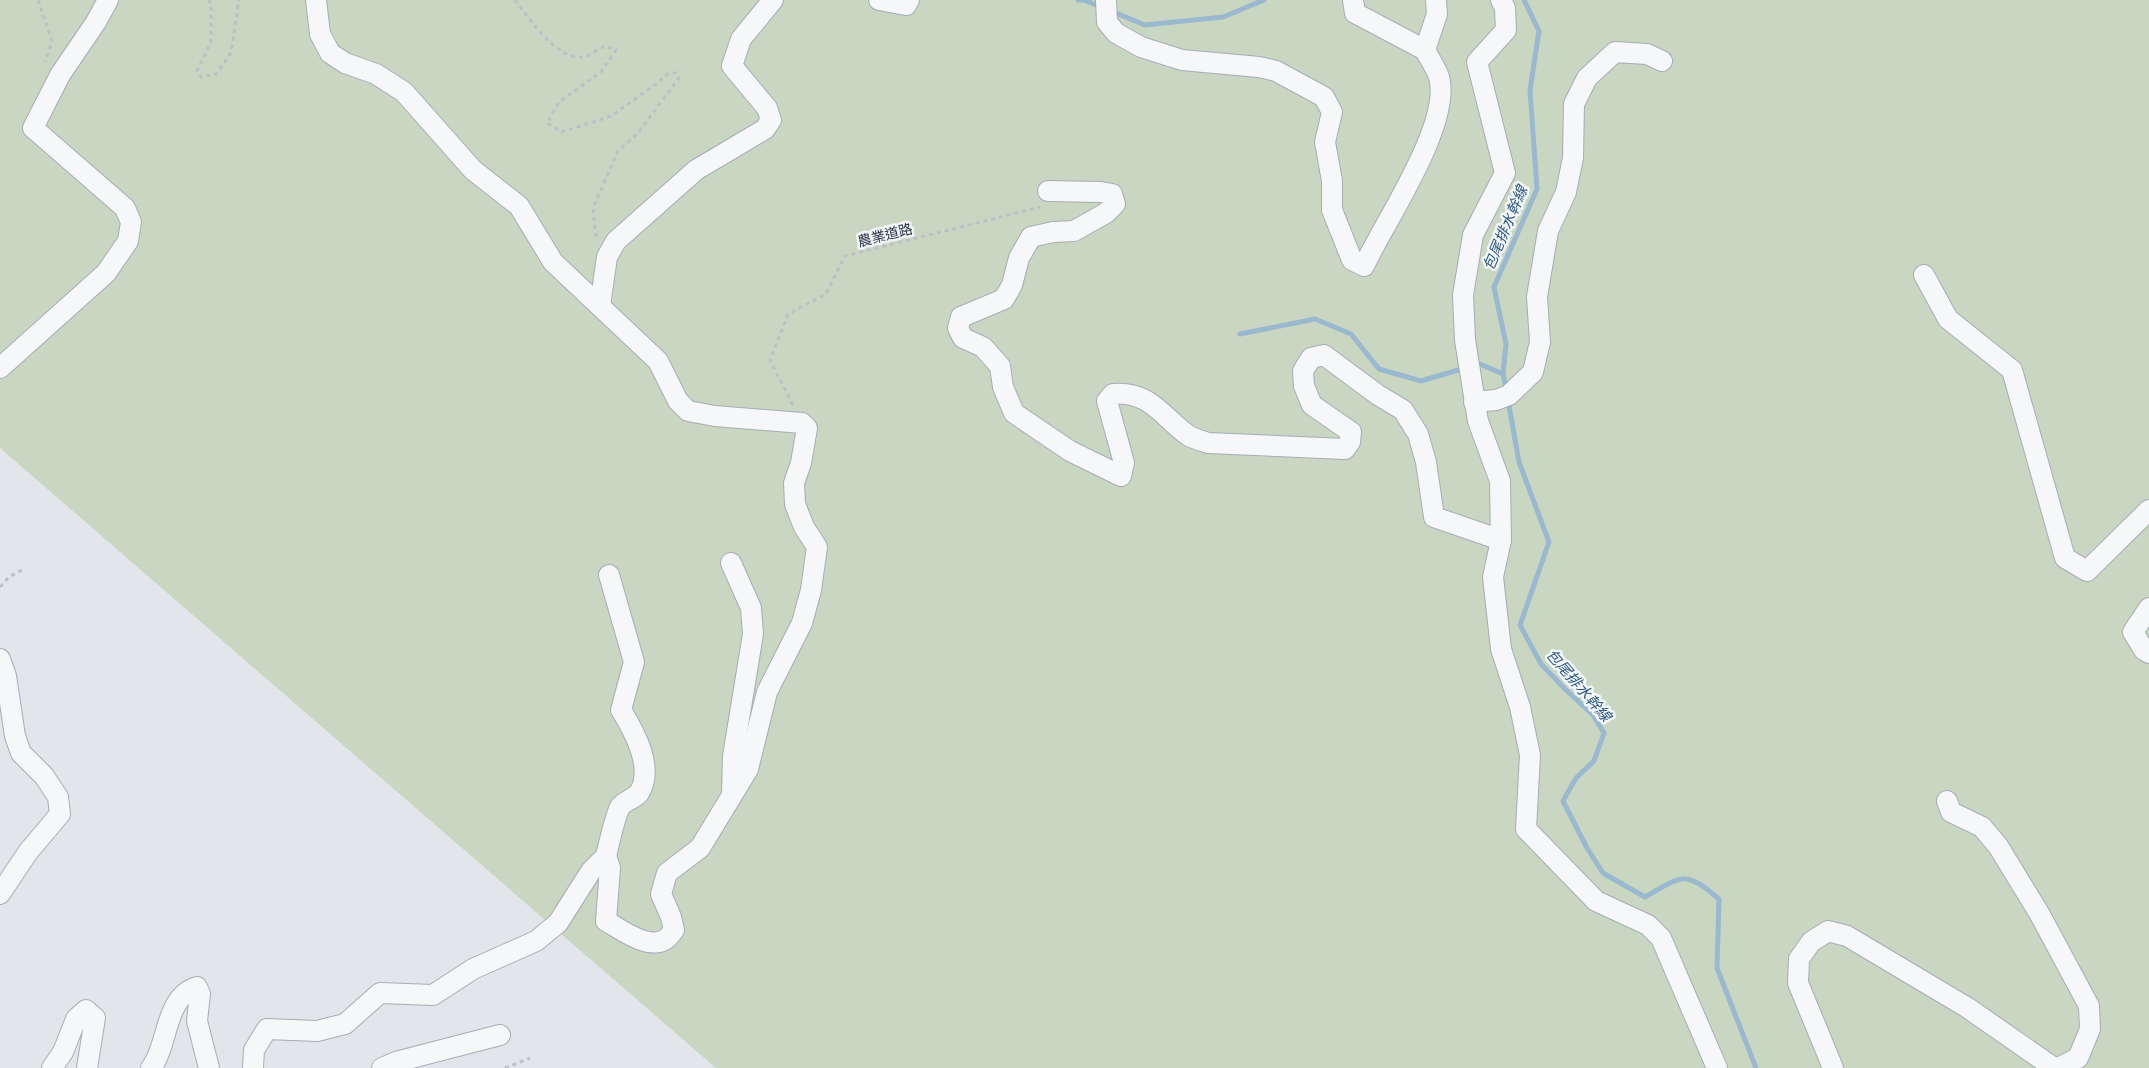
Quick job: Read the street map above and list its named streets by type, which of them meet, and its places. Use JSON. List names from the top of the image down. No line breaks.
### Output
{"streets":{"path":["農業道路"]},"water":["包尾排水幹線"]}
